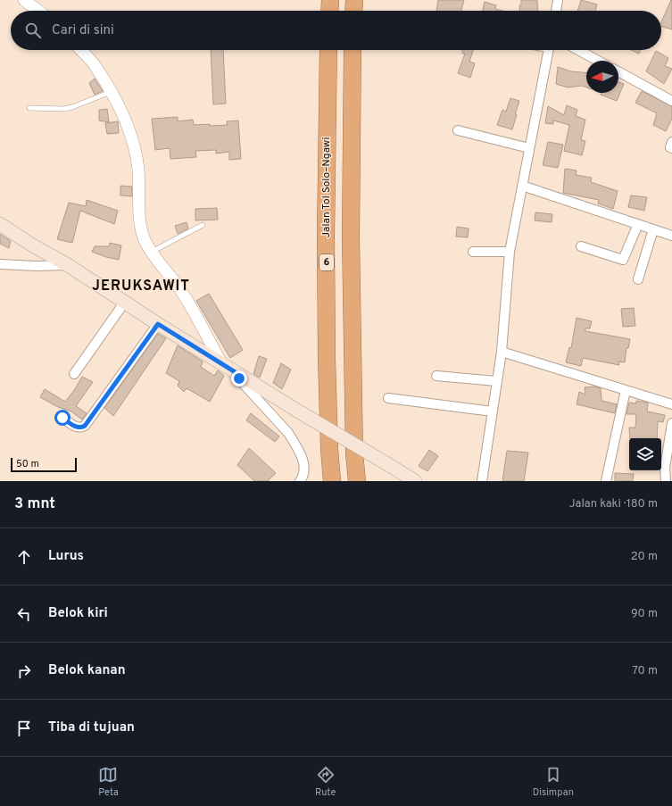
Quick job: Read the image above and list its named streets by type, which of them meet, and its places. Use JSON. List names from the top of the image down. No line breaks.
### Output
{"streets":{"highway":["Jalan Tol Solo–Ngawi","6"]},"districts":["JERUKSAWIT"],"scale_bar":"50 m","north":"left","page":{"search":"Cari di sini","scale":"50 m","heading":["3 mnt","Jalan kaki · 180 m"],"list":[["Lurus","20 m"],["Belok kiri","90 m"],["Belok kanan","70 m"],"Tiba di tujuan"],"nav":["Peta","Rute","Disimpan"]}}
